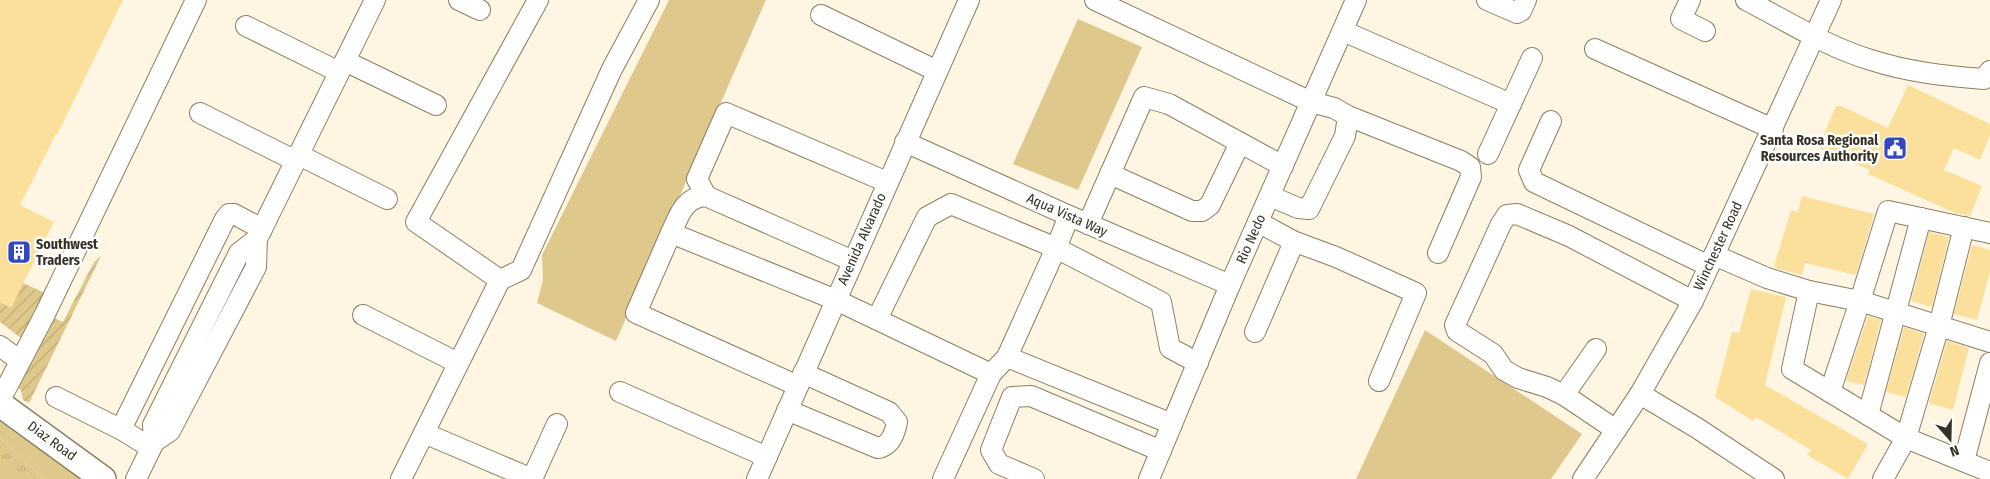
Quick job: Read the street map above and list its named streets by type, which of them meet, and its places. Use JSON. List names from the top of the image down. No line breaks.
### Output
{"streets":{"main road":["Diaz Road"],"street":["Aqua Vista Way","Avenida Alvarado","Rio Nedo","Winchester Road"]},"crossings":[["Aqua Vista Way","Avenida Alvarado"],["Aqua Vista Way","Rio Nedo"]],"places":{"public building":["Santa Rosa Regional Resources Authority"],"building":["Southwest Traders"]},"north":"bottom"}
